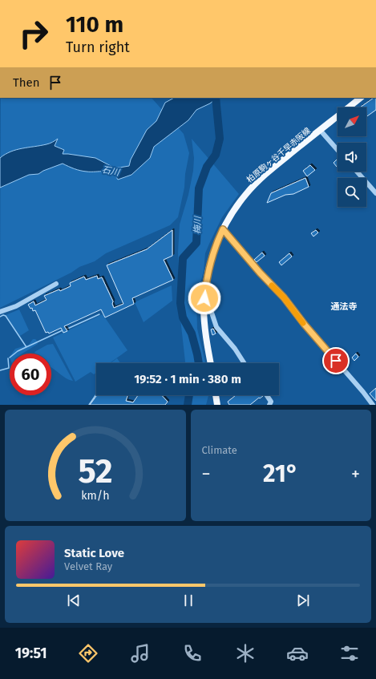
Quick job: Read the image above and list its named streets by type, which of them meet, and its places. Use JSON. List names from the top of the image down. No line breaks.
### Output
{"streets":{"main road":["柏原駒ヶ谷千早赤阪線"]},"districts":["通法寺"],"water":["石川","梅川"],"north":"top right","page":{"turn":["110 m","Turn right"],"then":"Then","limit":"60","trip":"19:52 · 1 min · 380 m","tile":"Climate","heat":["−","21°","+"],"song":["Static Love","Velvet Ray"],"tabs":"19:51","gauge":["52","km/h"]}}
